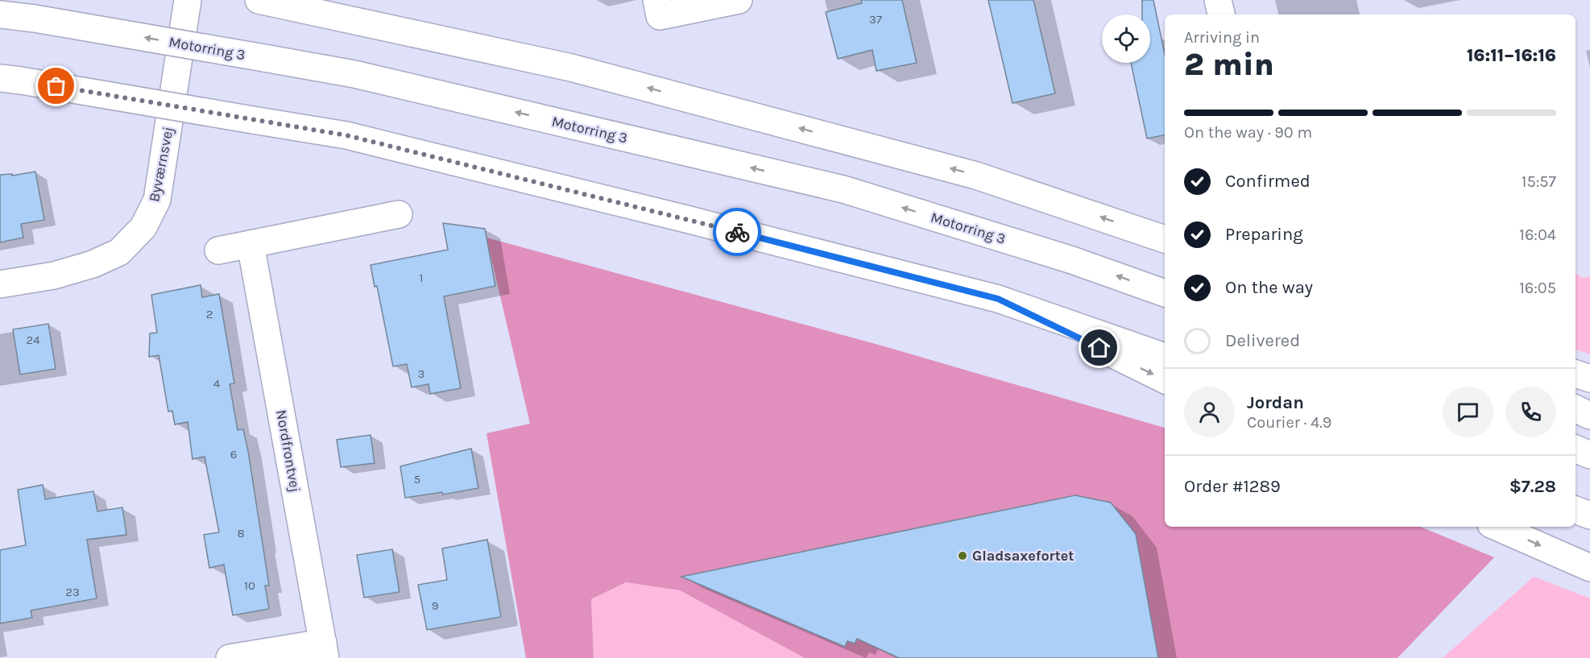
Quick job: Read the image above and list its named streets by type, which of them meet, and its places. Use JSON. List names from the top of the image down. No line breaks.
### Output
{"streets":{"main road":["Motorring 3","Byværnsvej","Nordfrontvej"]},"places":["Gladsaxefortet"],"house_numbers":["37","1","2","24","3","4","6","5","8","10","23","9"],"page":{"heading":["2 min","Arriving in","16:11–16:16"],"panel":["Jordan","Courier · 4.9","Order #1289","$7.28"],"bar":"On the way · 90 m","list":[["Confirmed","15:57"],["Preparing","16:04"],["On the way","16:05"],"Delivered"]}}
